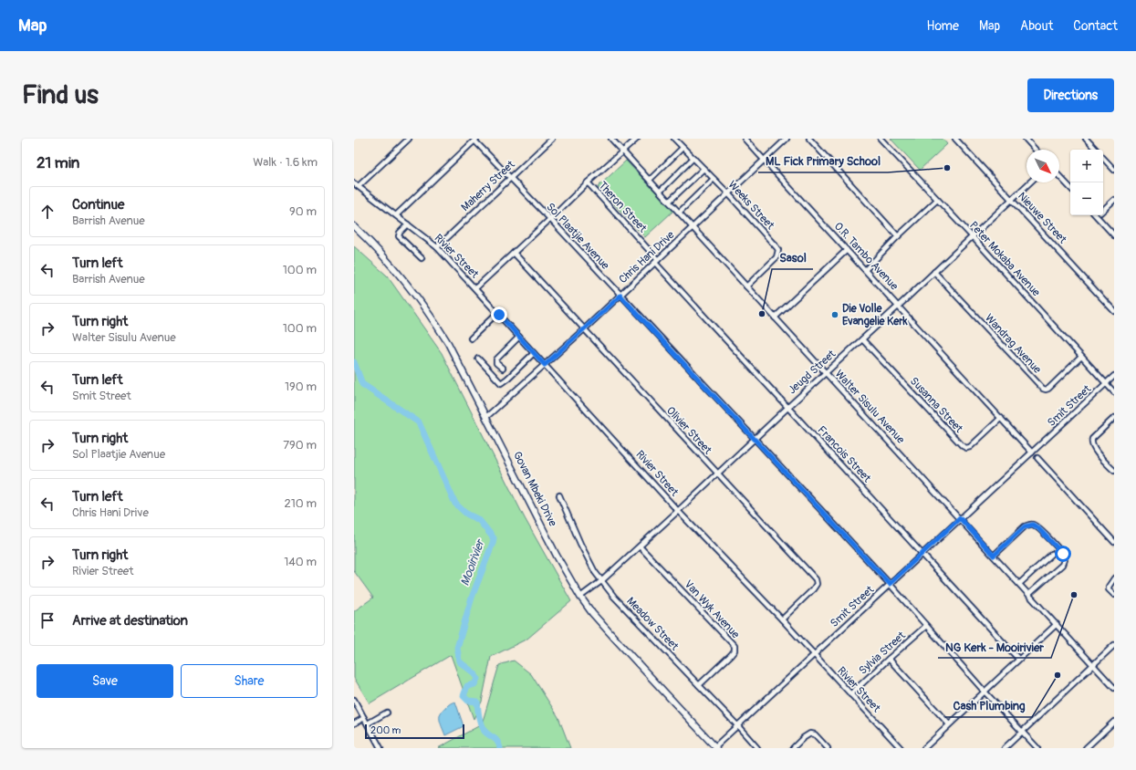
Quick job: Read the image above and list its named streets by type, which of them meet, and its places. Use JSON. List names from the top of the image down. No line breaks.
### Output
{"streets":{"main road":["Govan Mbeki Drive"],"street":["Maherry Street","Weeks Street","Theron Street","Nieuwe Street","Sol Plaatjie Avenue","Rivier Street","O.R. Tambo Avenue","Chris Hani Drive","Peter Mokaba Avenue","Wandrag Avenue","Jeugd Street","Susanna Street","Smit Street","Walter Sisulu Avenue","Olivier Street","Francois Street","Van Wyk Avenue","Meadow Street","Sylvia Street"]},"crossings":[["Maherry Street","Sol Plaatjie Avenue"],["Maherry Street","Rivier Street"],["Weeks Street","Chris Hani Drive"],["Weeks Street","Walter Sisulu Avenue"],["Theron Street","Chris Hani Drive"],["Theron Street","Francois Street"],["Nieuwe Street","Jeugd Street"],["Sol Plaatjie Avenue","Chris Hani Drive"],["Sol Plaatjie Avenue","Jeugd Street"],["Sol Plaatjie Avenue","Smit Street"],["Sol Plaatjie Avenue","Sylvia Street"],["Rivier Street","Chris Hani Drive"],["Rivier Street","Jeugd Street"],["Rivier Street","Smit Street"],["Rivier Street","Olivier Street"],["Rivier Street","Sylvia Street"],["O.R. Tambo Avenue","Chris Hani Drive"],["O.R. Tambo Avenue","Jeugd Street"],["O.R. Tambo Avenue","Susanna Street"],["O.R. Tambo Avenue","Smit Street"],["Chris Hani Drive","Walter Sisulu Avenue"],["Chris Hani Drive","Olivier Street"],["Chris Hani Drive","Francois Street"],["Chris Hani Drive","Govan Mbeki Drive"],["Peter Mokaba Avenue","Wandrag Avenue"],["Peter Mokaba Avenue","Jeugd Street"],["Peter Mokaba Avenue","Smit Street"],["Wandrag Avenue","Jeugd Street"],["Jeugd Street","Susanna Street"],["Jeugd Street","Walter Sisulu Avenue"],["Jeugd Street","Olivier Street"],["Jeugd Street","Francois Street"],["Jeugd Street","Govan Mbeki Drive"],["Jeugd Street","Van Wyk Avenue"],["Jeugd Street","Meadow Street"],["Smit Street","Walter Sisulu Avenue"],["Smit Street","Francois Street"],["Smit Street","Govan Mbeki Drive"],["Smit Street","Meadow Street"],["Van Wyk Avenue","Meadow Street"]],"water":["Mooirivier"],"places":["ML Fick Primary School","Sasol","Die Volle Evangelie Kerk","NG Kerk - Mooirivier","Cash Plumbing"],"scale_bar":"200 m","north":"bottom right","page":{"header":"Map","nav":["Home","Map","About","Contact"],"buttons":["Directions",["Save","Share"]],"title":"Find us","heading":["21 min","Walk · 1.6 km"],"map_buttons":["+","−"],"list":[["Continue","Barrish Avenue","90 m"],["Turn left","Barrish Avenue","100 m"],["Turn right","Walter Sisulu Avenue","100 m"],["Turn left","Smit Street","190 m"],["Turn right","Sol Plaatjie Avenue","790 m"],["Turn left","Chris Hani Drive","210 m"],["Turn right","Rivier Street","140 m"],"Arrive at destination"],"scale":"200 m"}}
